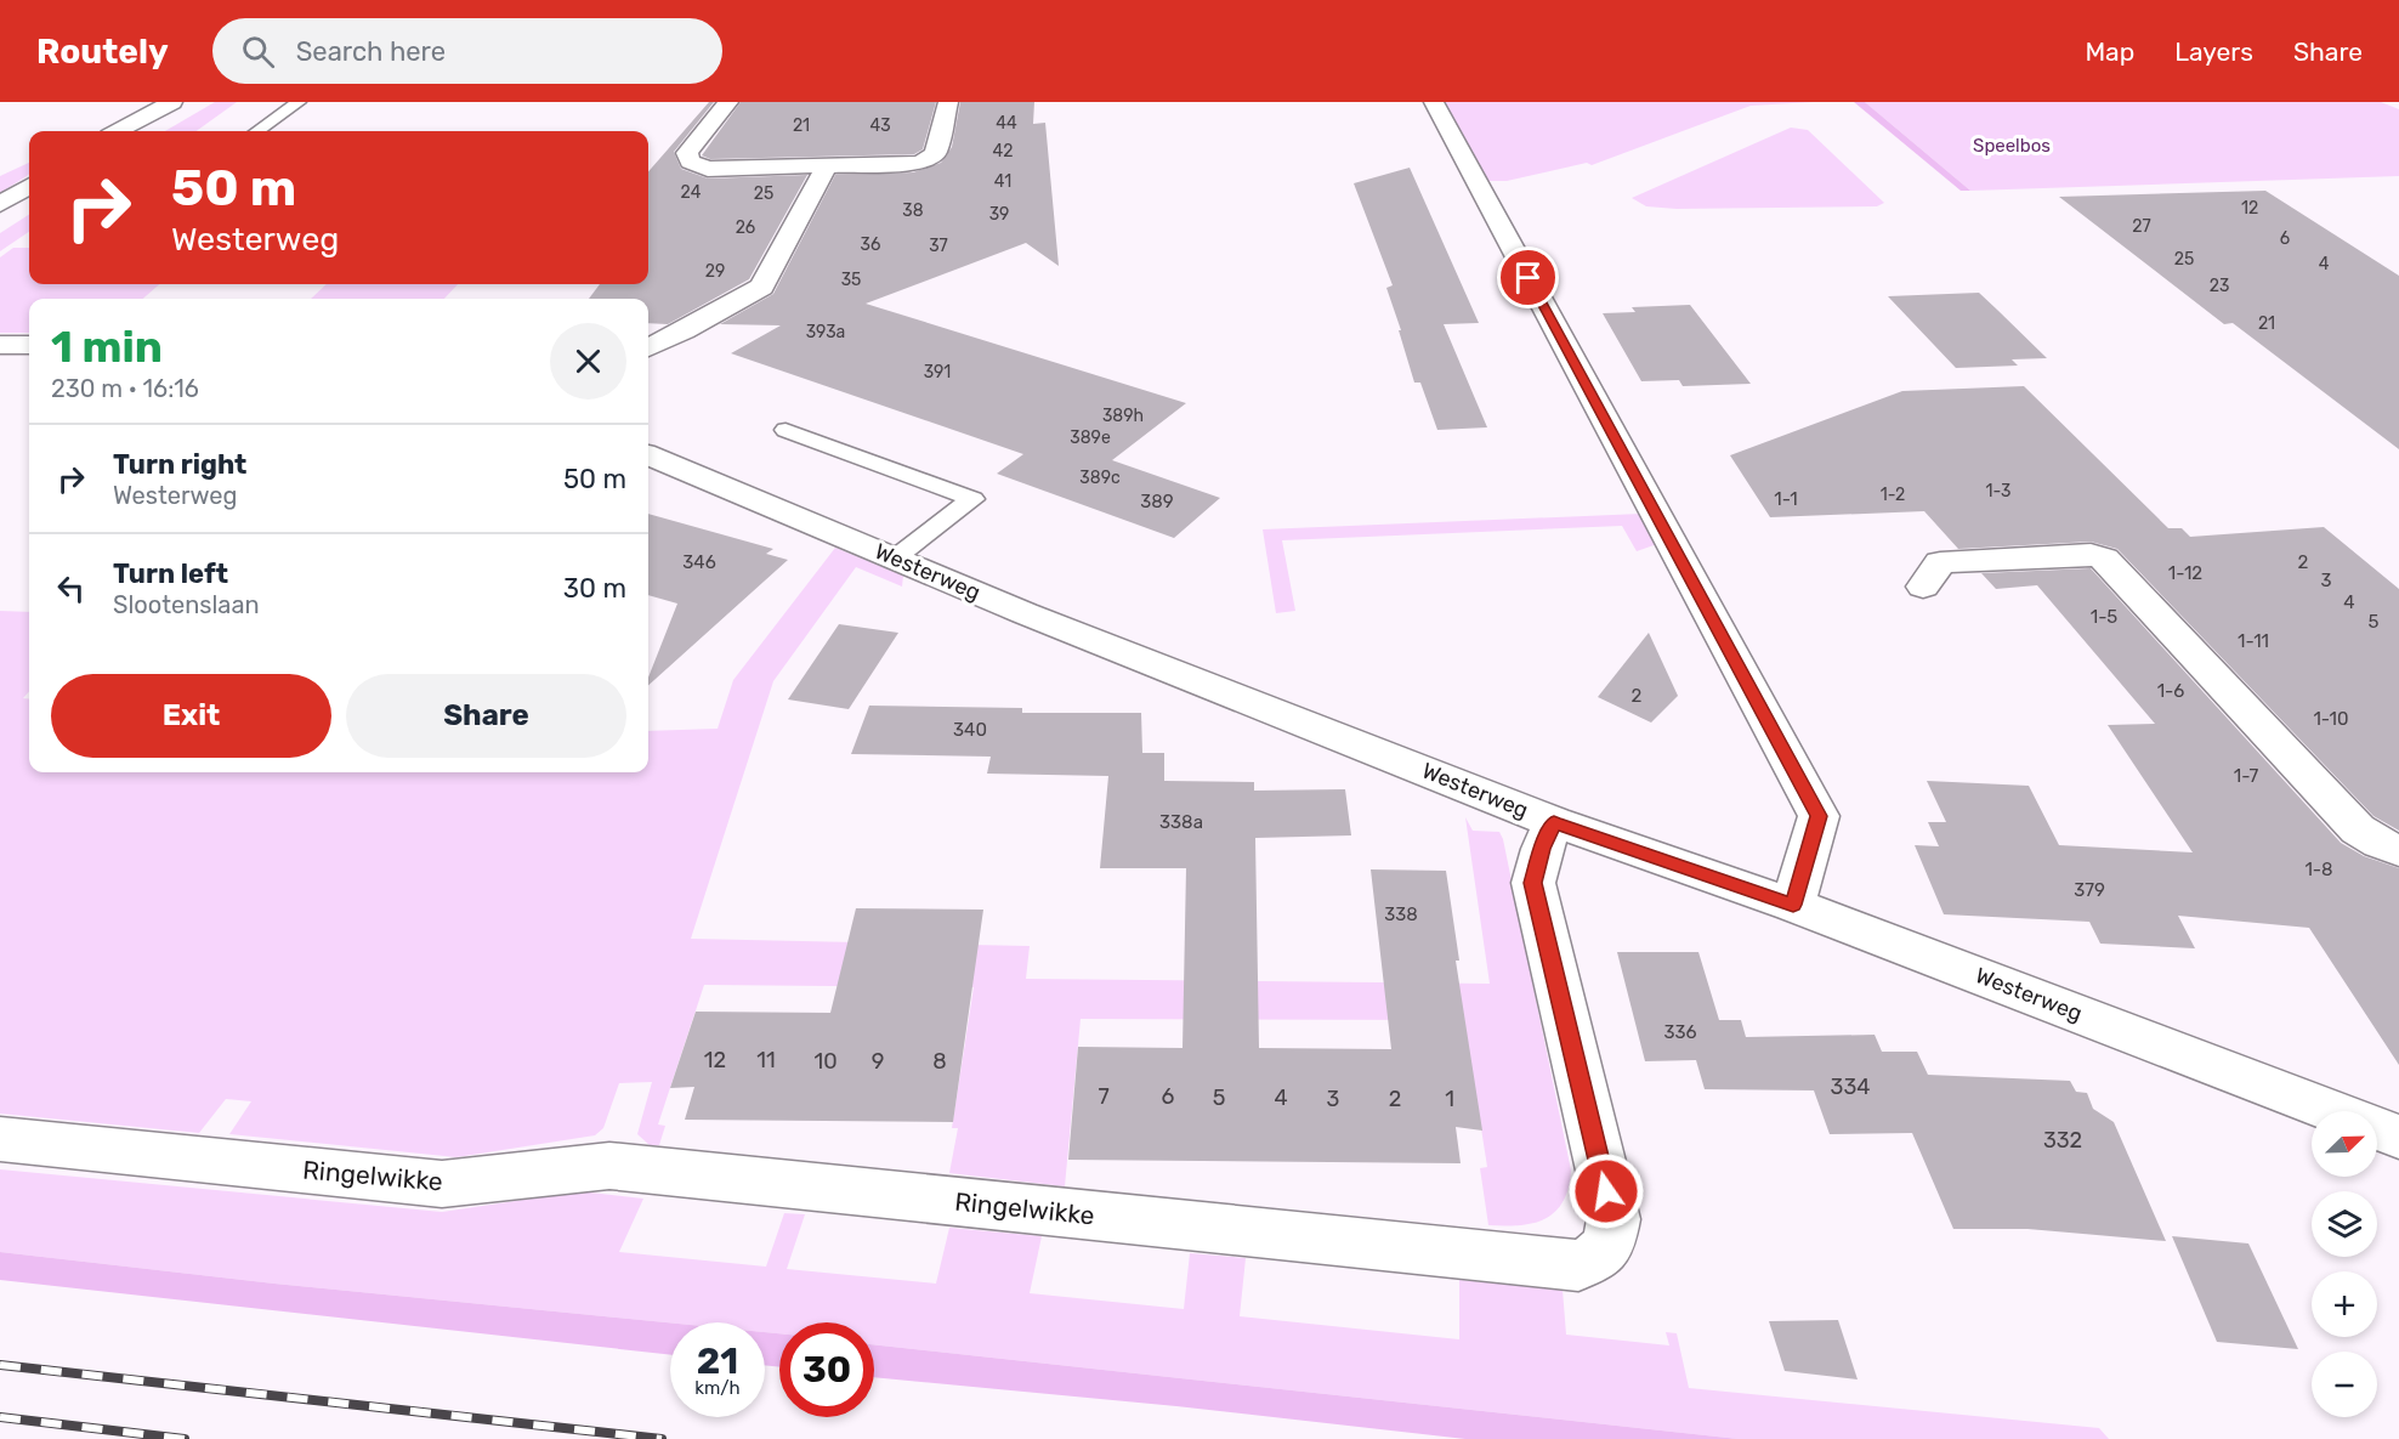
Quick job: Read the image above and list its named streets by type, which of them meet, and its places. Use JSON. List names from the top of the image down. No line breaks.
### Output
{"streets":{"street":["Westerweg","Ringelwikke"]},"crossings":[["Westerweg","Ringelwikke"]],"parks":["Speelbos"],"house_numbers":["44","21","43","42","41","24","25","12","38","39","27","26","6","36","37","25","4","29","35","23","21","393a","391","389h","389e","389c","1-3","1-2","1-1","389","346","2","1-12","3","4","1-5","5","1-11","1-6","2","1-10","340","1-7","338a","1-8","379","338","336","12","11","10","9","8","334","7","6","5","4","3","2","1","332"],"north":"top right","page":{"header":"Routely","search":"Search here","nav":["Map","Layers","Share"],"turn":["50 m","Westerweg"],"heading":["1 min","230 m · 16:16"],"list":[{"name":"Turn right","note":"Westerweg","value":"50 m"},{"name":"Turn left","note":"Slootenslaan","value":"30 m"}],"buttons":["Exit","Share"],"map_buttons":["+","−"],"speed":"21 km/h","limit":"30"}}
